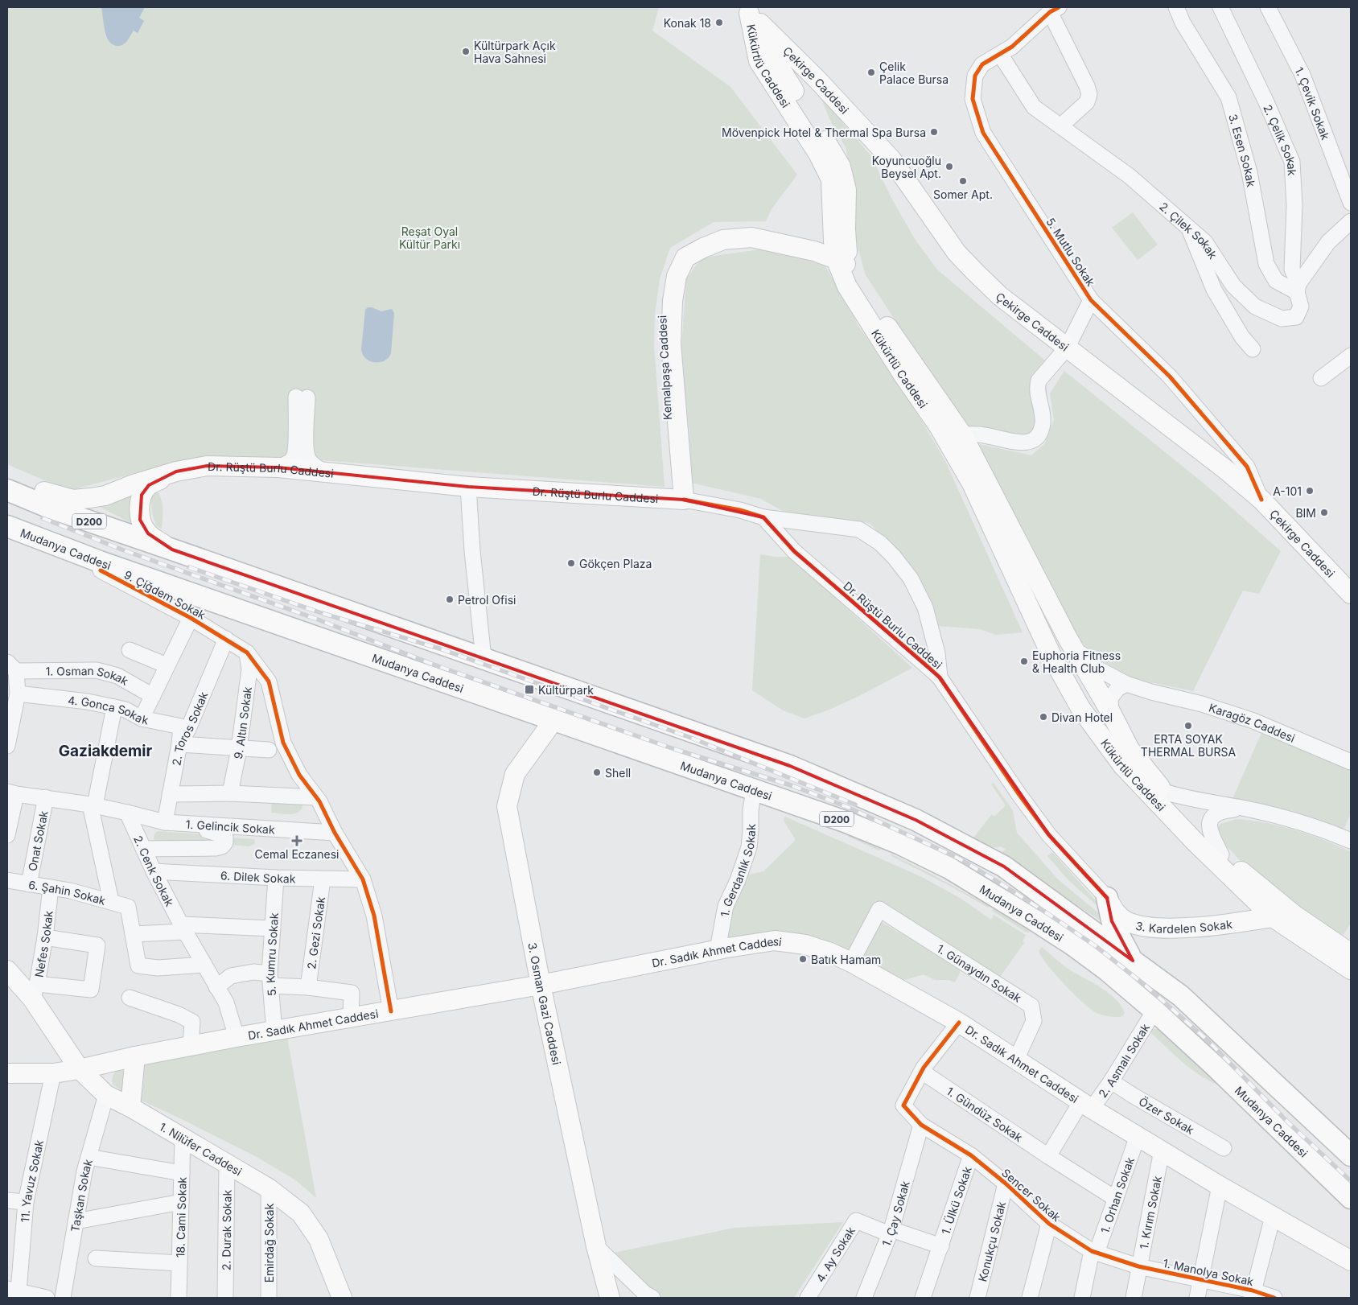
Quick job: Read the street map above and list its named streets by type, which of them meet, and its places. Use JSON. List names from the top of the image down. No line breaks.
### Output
{"streets":{"highway":["D200","Mudanya Caddesi"],"main road":["Kükürtlü Caddesi","Çekirge Caddesi","Kemalpaşa Caddesi","Dr. Rüştü Burlu Caddesi","3. Kardelen Sokak","Dr. Sadık Ahmet Caddesi","3. Osman Gazi Caddesi","1. Nilüfer Caddesi"],"street":["1. Çevik Sokak","2. Çelik Sokak","3. Esen Sokak","2. Çilek Sokak","5. Mutlu Sokak","9. Çiğdem Sokak","1. Osman Sokak","4. Gonca Sokak","Karagöz Caddesi","9. Altın Sokak","2. Toros Sokak","1. Gelincik Sokak","Onat Sokak","1. Gerdanlık Sokak","2. Cenk Sokak","6. Dilek Sokak","6. Şahin Sokak","2. Gezi Sokak","Nefes Sokak","5. Kumru Sokak","1. Günaydın Sokak","2. Asmalı Sokak","1. Gündüz Sokak","Özer Sokak","11. Yavuz Sokak","Sencer Sokak","1. Orhan Sokak","Taşkan Sokak","1. Ülkü Sokak","1. Çay Sokak","1. Kırım Sokak","18. Cami Sokak","2. Durak Sokak","Konukçu Sokak","Emirdağ Sokak","4. Ay Sokak","1. Manolya Sokak"]},"crossings":[["Kükürtlü Caddesi","Çekirge Caddesi"],["Kükürtlü Caddesi","Kemalpaşa Caddesi"],["Kükürtlü Caddesi","Karagöz Caddesi"],["Kükürtlü Caddesi","3. Kardelen Sokak"],["Çekirge Caddesi","5. Mutlu Sokak"],["2. Çelik Sokak","3. Esen Sokak"],["2. Çelik Sokak","2. Çilek Sokak"],["3. Esen Sokak","2. Çilek Sokak"],["2. Çilek Sokak","5. Mutlu Sokak"],["Kemalpaşa Caddesi","Dr. Rüştü Burlu Caddesi"],["Dr. Rüştü Burlu Caddesi","3. Kardelen Sokak"],["Mudanya Caddesi","1. Gerdanlık Sokak"],["Mudanya Caddesi","3. Osman Gazi Caddesi"],["Mudanya Caddesi","2. Asmalı Sokak"],["9. Çiğdem Sokak","9. Altın Sokak"],["9. Çiğdem Sokak","2. Toros Sokak"],["9. Çiğdem Sokak","1. Gelincik Sokak"],["9. Çiğdem Sokak","6. Dilek Sokak"],["9. Çiğdem Sokak","Dr. Sadık Ahmet Caddesi"],["4. Gonca Sokak","2. Toros Sokak"],["2. Toros Sokak","1. Gelincik Sokak"],["1. Gelincik Sokak","2. Cenk Sokak"],["Onat Sokak","6. Şahin Sokak"],["1. Gerdanlık Sokak","Dr. Sadık Ahmet Caddesi"],["2. Cenk Sokak","6. Dilek Sokak"],["2. Cenk Sokak","Dr. Sadık Ahmet Caddesi"],["6. Dilek Sokak","2. Gezi Sokak"],["6. Dilek Sokak","5. Kumru Sokak"],["6. Şahin Sokak","Nefes Sokak"],["Nefes Sokak","1. Nilüfer Caddesi"],["Dr. Sadık Ahmet Caddesi","5. Kumru Sokak"],["Dr. Sadık Ahmet Caddesi","1. Günaydın Sokak"],["Dr. Sadık Ahmet Caddesi","3. Osman Gazi Caddesi"],["Dr. Sadık Ahmet Caddesi","2. Asmalı Sokak"],["Dr. Sadık Ahmet Caddesi","1. Nilüfer Caddesi"],["Dr. Sadık Ahmet Caddesi","11. Yavuz Sokak"],["Dr. Sadık Ahmet Caddesi","1. Orhan Sokak"],["Dr. Sadık Ahmet Caddesi","1. Kırım Sokak"],["2. Asmalı Sokak","Özer Sokak"],["1. Gündüz Sokak","Sencer Sokak"],["1. Gündüz Sokak","1. Orhan Sokak"],["1. Nilüfer Caddesi","Taşkan Sokak"],["1. Nilüfer Caddesi","18. Cami Sokak"],["1. Nilüfer Caddesi","2. Durak Sokak"],["1. Nilüfer Caddesi","Emirdağ Sokak"],["Sencer Sokak","1. Orhan Sokak"],["Sencer Sokak","1. Ülkü Sokak"],["Sencer Sokak","1. Çay Sokak"],["Sencer Sokak","1. Kırım Sokak"],["Sencer Sokak","Konukçu Sokak"],["Sencer Sokak","1. Manolya Sokak"],["1. Ülkü Sokak","1. Çay Sokak"],["1. Ülkü Sokak","4. Ay Sokak"],["1. Çay Sokak","4. Ay Sokak"],["1. Kırım Sokak","1. Manolya Sokak"]],"districts":["Gaziakdemir"],"parks":["Reşat Oyal Kültür Parkı"],"places":{"other":["Konak 18","Kültürpark Açık Hava Sahnesi","Çelik Palace Bursa","Mövenpick Hotel & Thermal Spa Bursa","Koyuncuoğlu Beysel Apt.","Somer Apt.","A-101","BIM","Gökçen Plaza","Petrol Ofisi","Euphoria Fitness & Health Club","Divan Hotel","ERTA SOYAK THERMAL BURSA","Shell","Batık Hamam"],"transit":["Kültürpark"],"health":["Cemal Eczanesi"]}}
